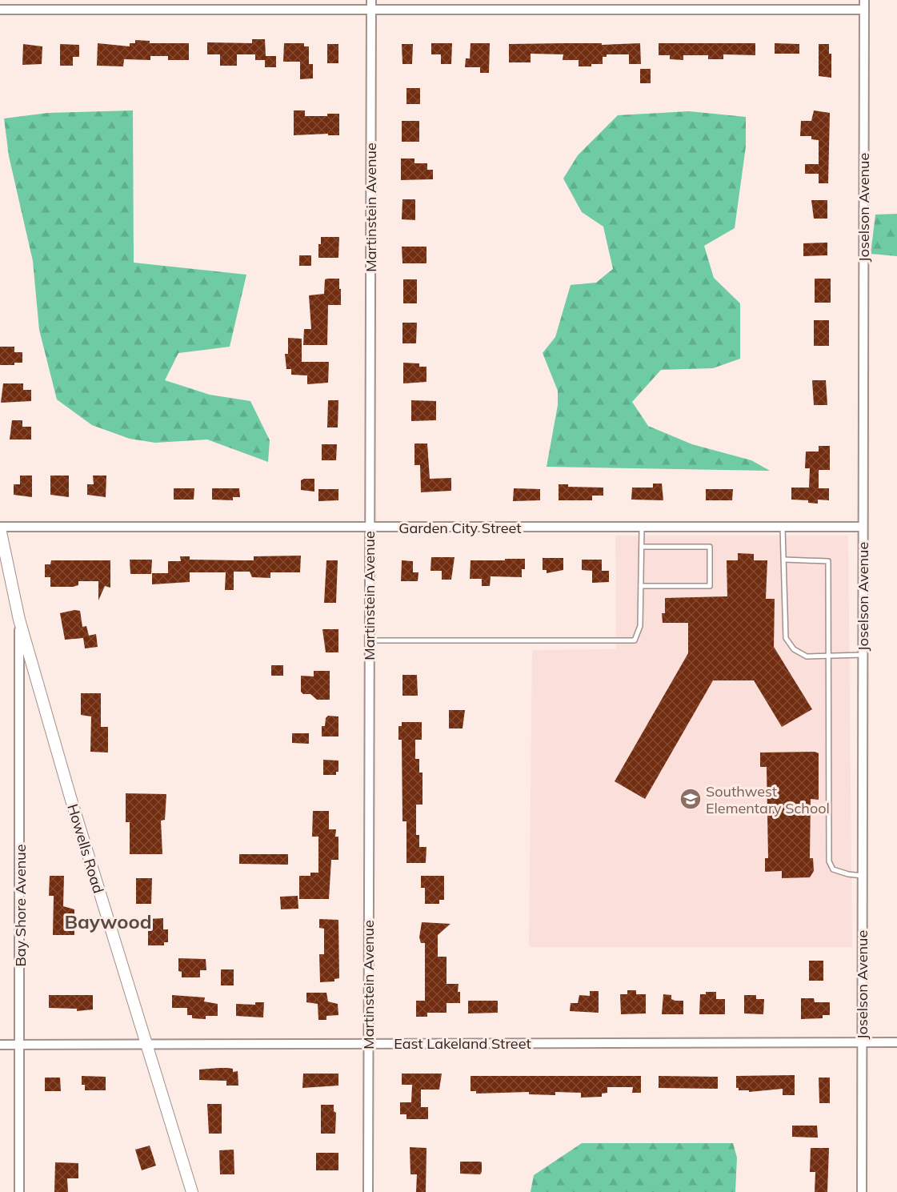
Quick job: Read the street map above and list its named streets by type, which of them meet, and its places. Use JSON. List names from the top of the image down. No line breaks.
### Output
{"streets":{"street":["Martinstein Avenue","Joselson Avenue","Garden City Street","Howells Road","Bay Shore Avenue","East Lakeland Street"]},"crossings":[["Martinstein Avenue","Garden City Street"],["Martinstein Avenue","East Lakeland Street"],["Joselson Avenue","Garden City Street"],["Joselson Avenue","East Lakeland Street"],["Garden City Street","Howells Road"],["Howells Road","Bay Shore Avenue"],["Howells Road","East Lakeland Street"],["Bay Shore Avenue","East Lakeland Street"]],"districts":["Baywood"],"places":{"school or university":["Southwest Elementary School"]}}
